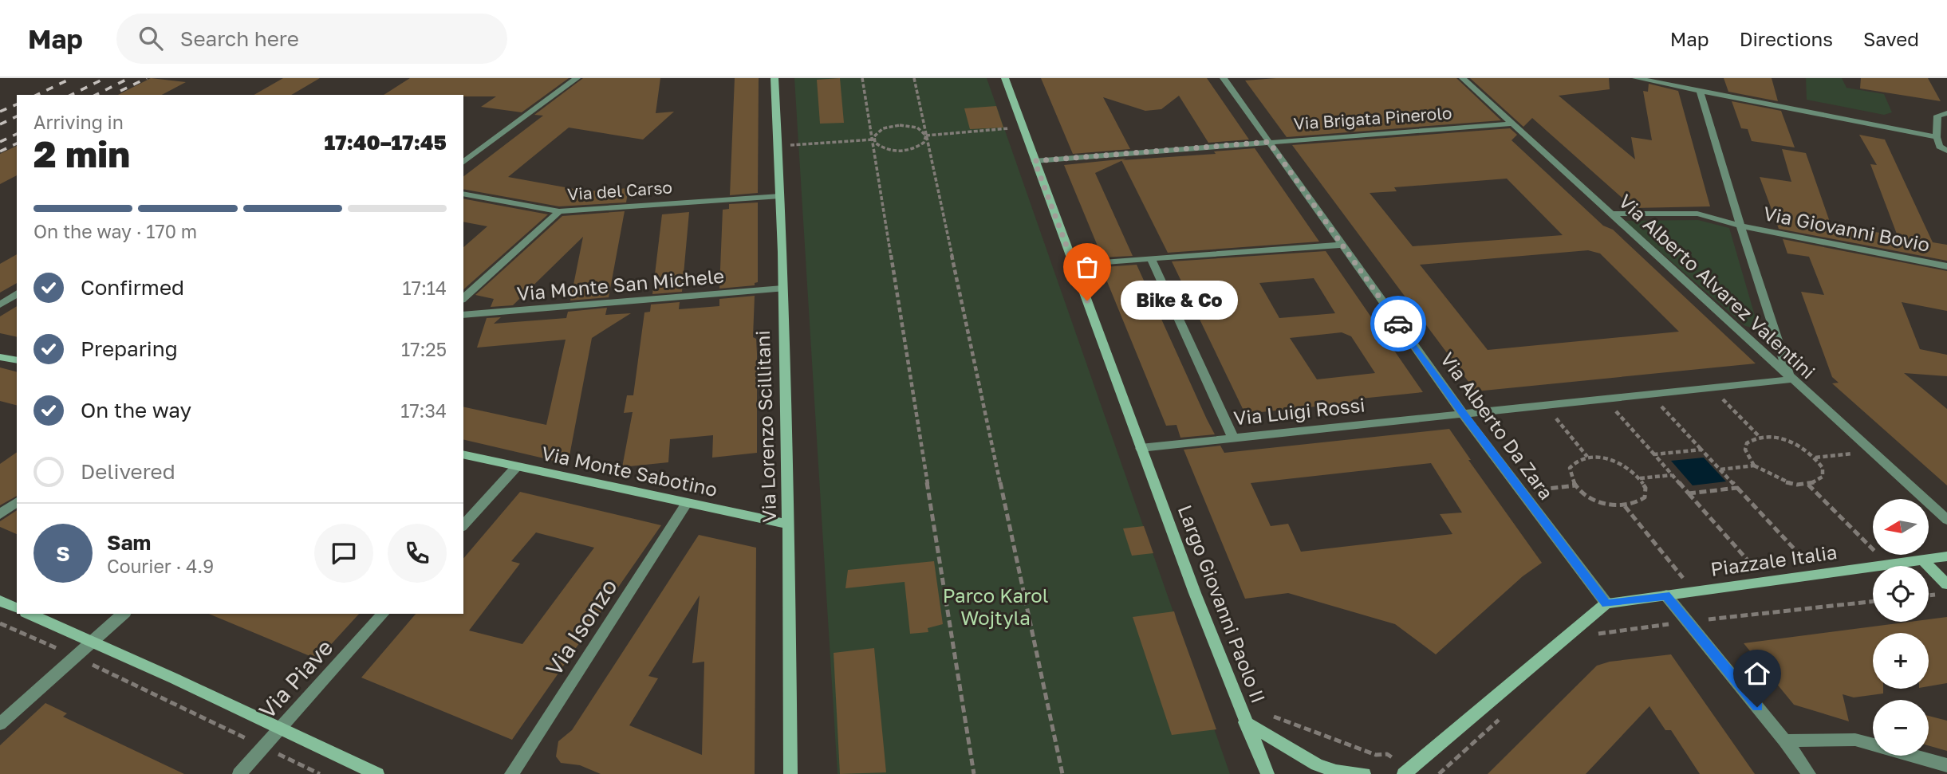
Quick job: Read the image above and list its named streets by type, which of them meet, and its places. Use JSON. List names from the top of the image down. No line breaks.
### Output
{"streets":{"street":["Via Brigata Pinerolo","Via del Carso","Via Giovanni Bovio","Via Monte San Michele","Via Alberto Alvarez Valentini","Via Luigi Rossi","Via Lorenzo Scillitani","Via Alberto Da Zara","Via Monte Sabotino","Piazzale Italia","Largo Giovanni Paolo II","Via Isonzo","Via Piave"]},"crossings":[["Via Brigata Pinerolo","Via Alberto Alvarez Valentini"],["Via Brigata Pinerolo","Via Alberto Da Zara"],["Via Brigata Pinerolo","Largo Giovanni Paolo II"],["Via del Carso","Via Lorenzo Scillitani"],["Via Giovanni Bovio","Via Alberto Alvarez Valentini"],["Via Monte San Michele","Via Lorenzo Scillitani"],["Via Luigi Rossi","Via Alberto Da Zara"],["Via Luigi Rossi","Largo Giovanni Paolo II"],["Via Lorenzo Scillitani","Via Monte Sabotino"],["Via Alberto Da Zara","Piazzale Italia"],["Via Monte Sabotino","Via Isonzo"]],"parks":["Parco Karol Wojtyla"],"places":["Bike & Co"],"north":"left","page":{"header":"Map","search":"Search here","nav":["Map","Directions","Saved"],"heading":["2 min","Arriving in","17:40–17:45"],"panel":["Sam","Courier · 4.9"],"bar":"On the way · 170 m","list":[["Confirmed","17:14"],["Preparing","17:25"],["On the way","17:34"],"Delivered"],"bubble":"Bike & Co","map_buttons":["+","−"],"round":"S"}}
